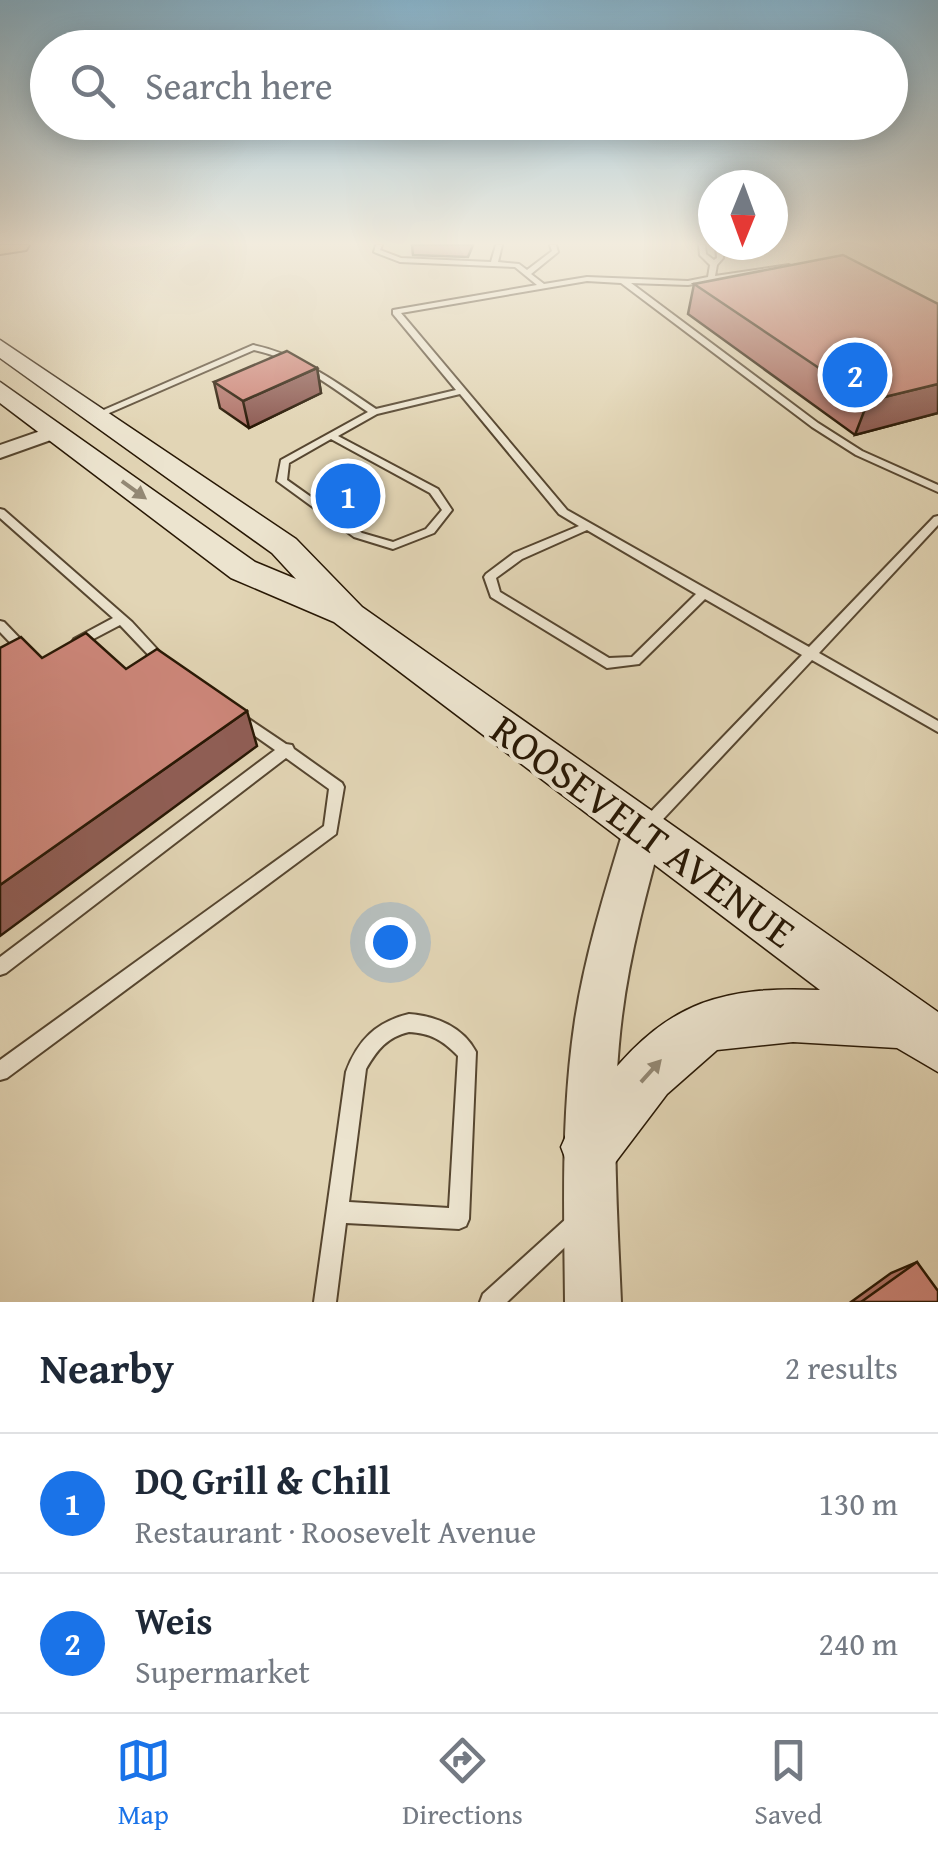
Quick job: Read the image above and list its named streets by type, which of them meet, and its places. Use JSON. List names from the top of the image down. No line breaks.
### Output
{"streets":{"main road":["ROOSEVELT AVENUE"]},"north":"bottom","page":{"search":"Search here","pins":["2","1"],"heading":["Nearby","2 results"],"list":[{"mark":"1","name":"DQ Grill & Chill","note":"Restaurant · Roosevelt Avenue","value":"130 m"},{"mark":"2","name":"Weis","note":"Supermarket","value":"240 m"}],"nav":["Map","Directions","Saved"]}}
